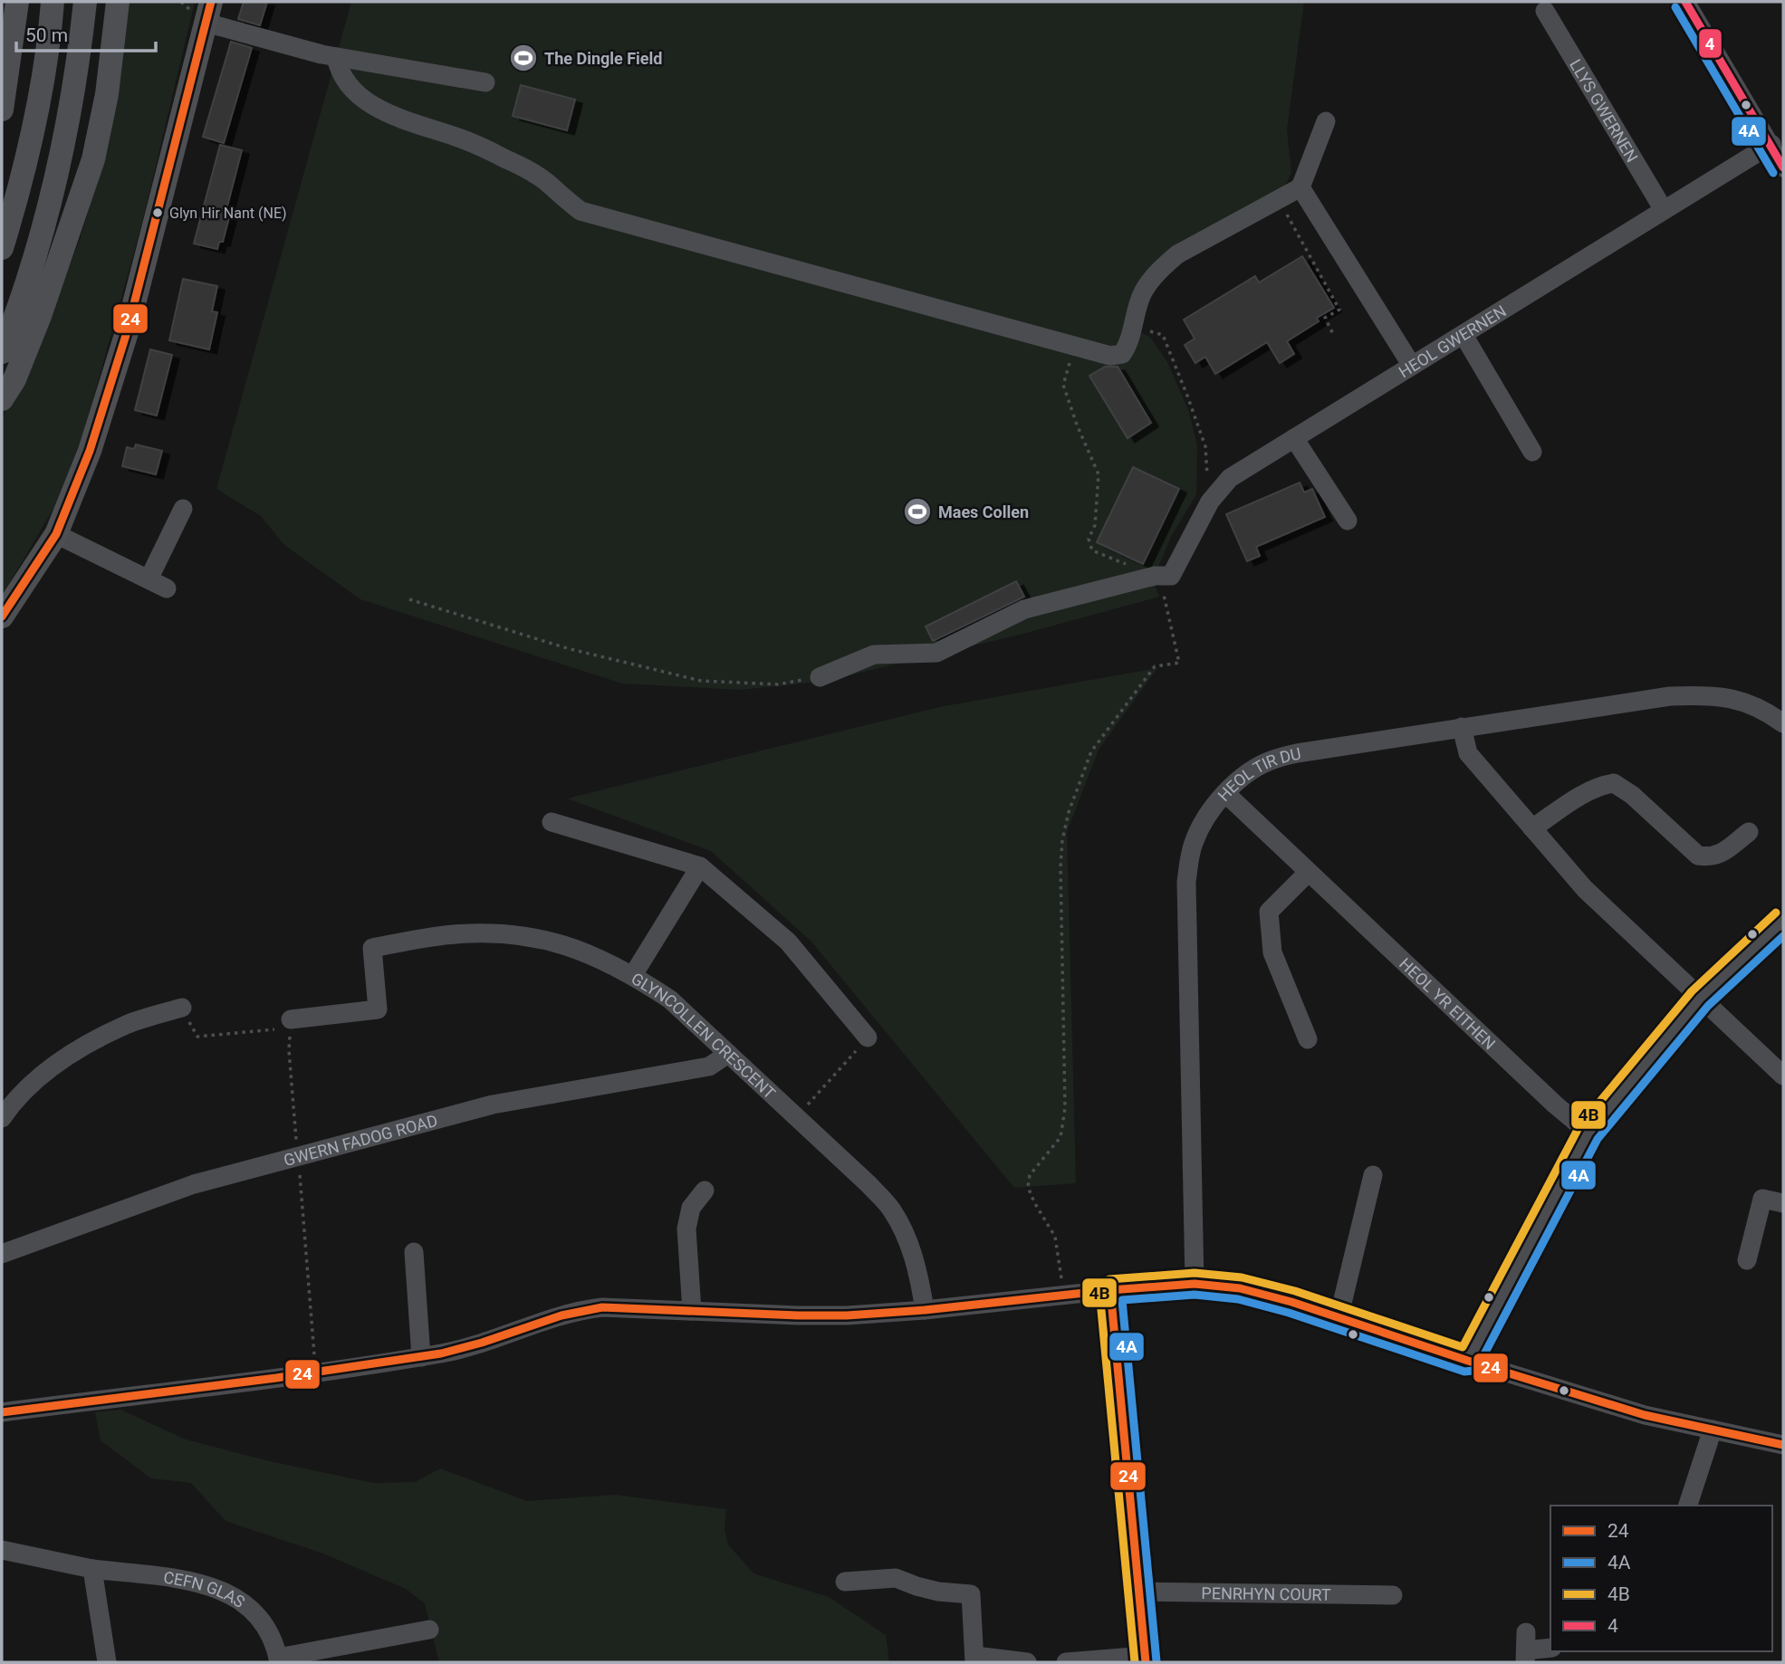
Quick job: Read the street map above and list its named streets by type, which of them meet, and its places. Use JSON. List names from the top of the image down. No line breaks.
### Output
{"streets":{"street":["LLYS GWERNEN","HEOL GWERNEN","HEOL TIR DU","HEOL YR EITHEN","GLYNCOLLEN CRESCENT","GWERN FADOG ROAD","CEFN GLAS","PENRHYN COURT"]},"crossings":[["LLYS GWERNEN","HEOL GWERNEN"],["HEOL TIR DU","HEOL YR EITHEN"],["GLYNCOLLEN CRESCENT","GWERN FADOG ROAD"]],"places":{"sports":["The Dingle Field","Maes Collen"],"other":["Glyn Hir Nant (NE)"]},"lines":["transit line 24","transit line 4","transit line 4A","transit line 4B"],"legend":["24","4A","4B","4"],"scale_bar":"50 m"}
